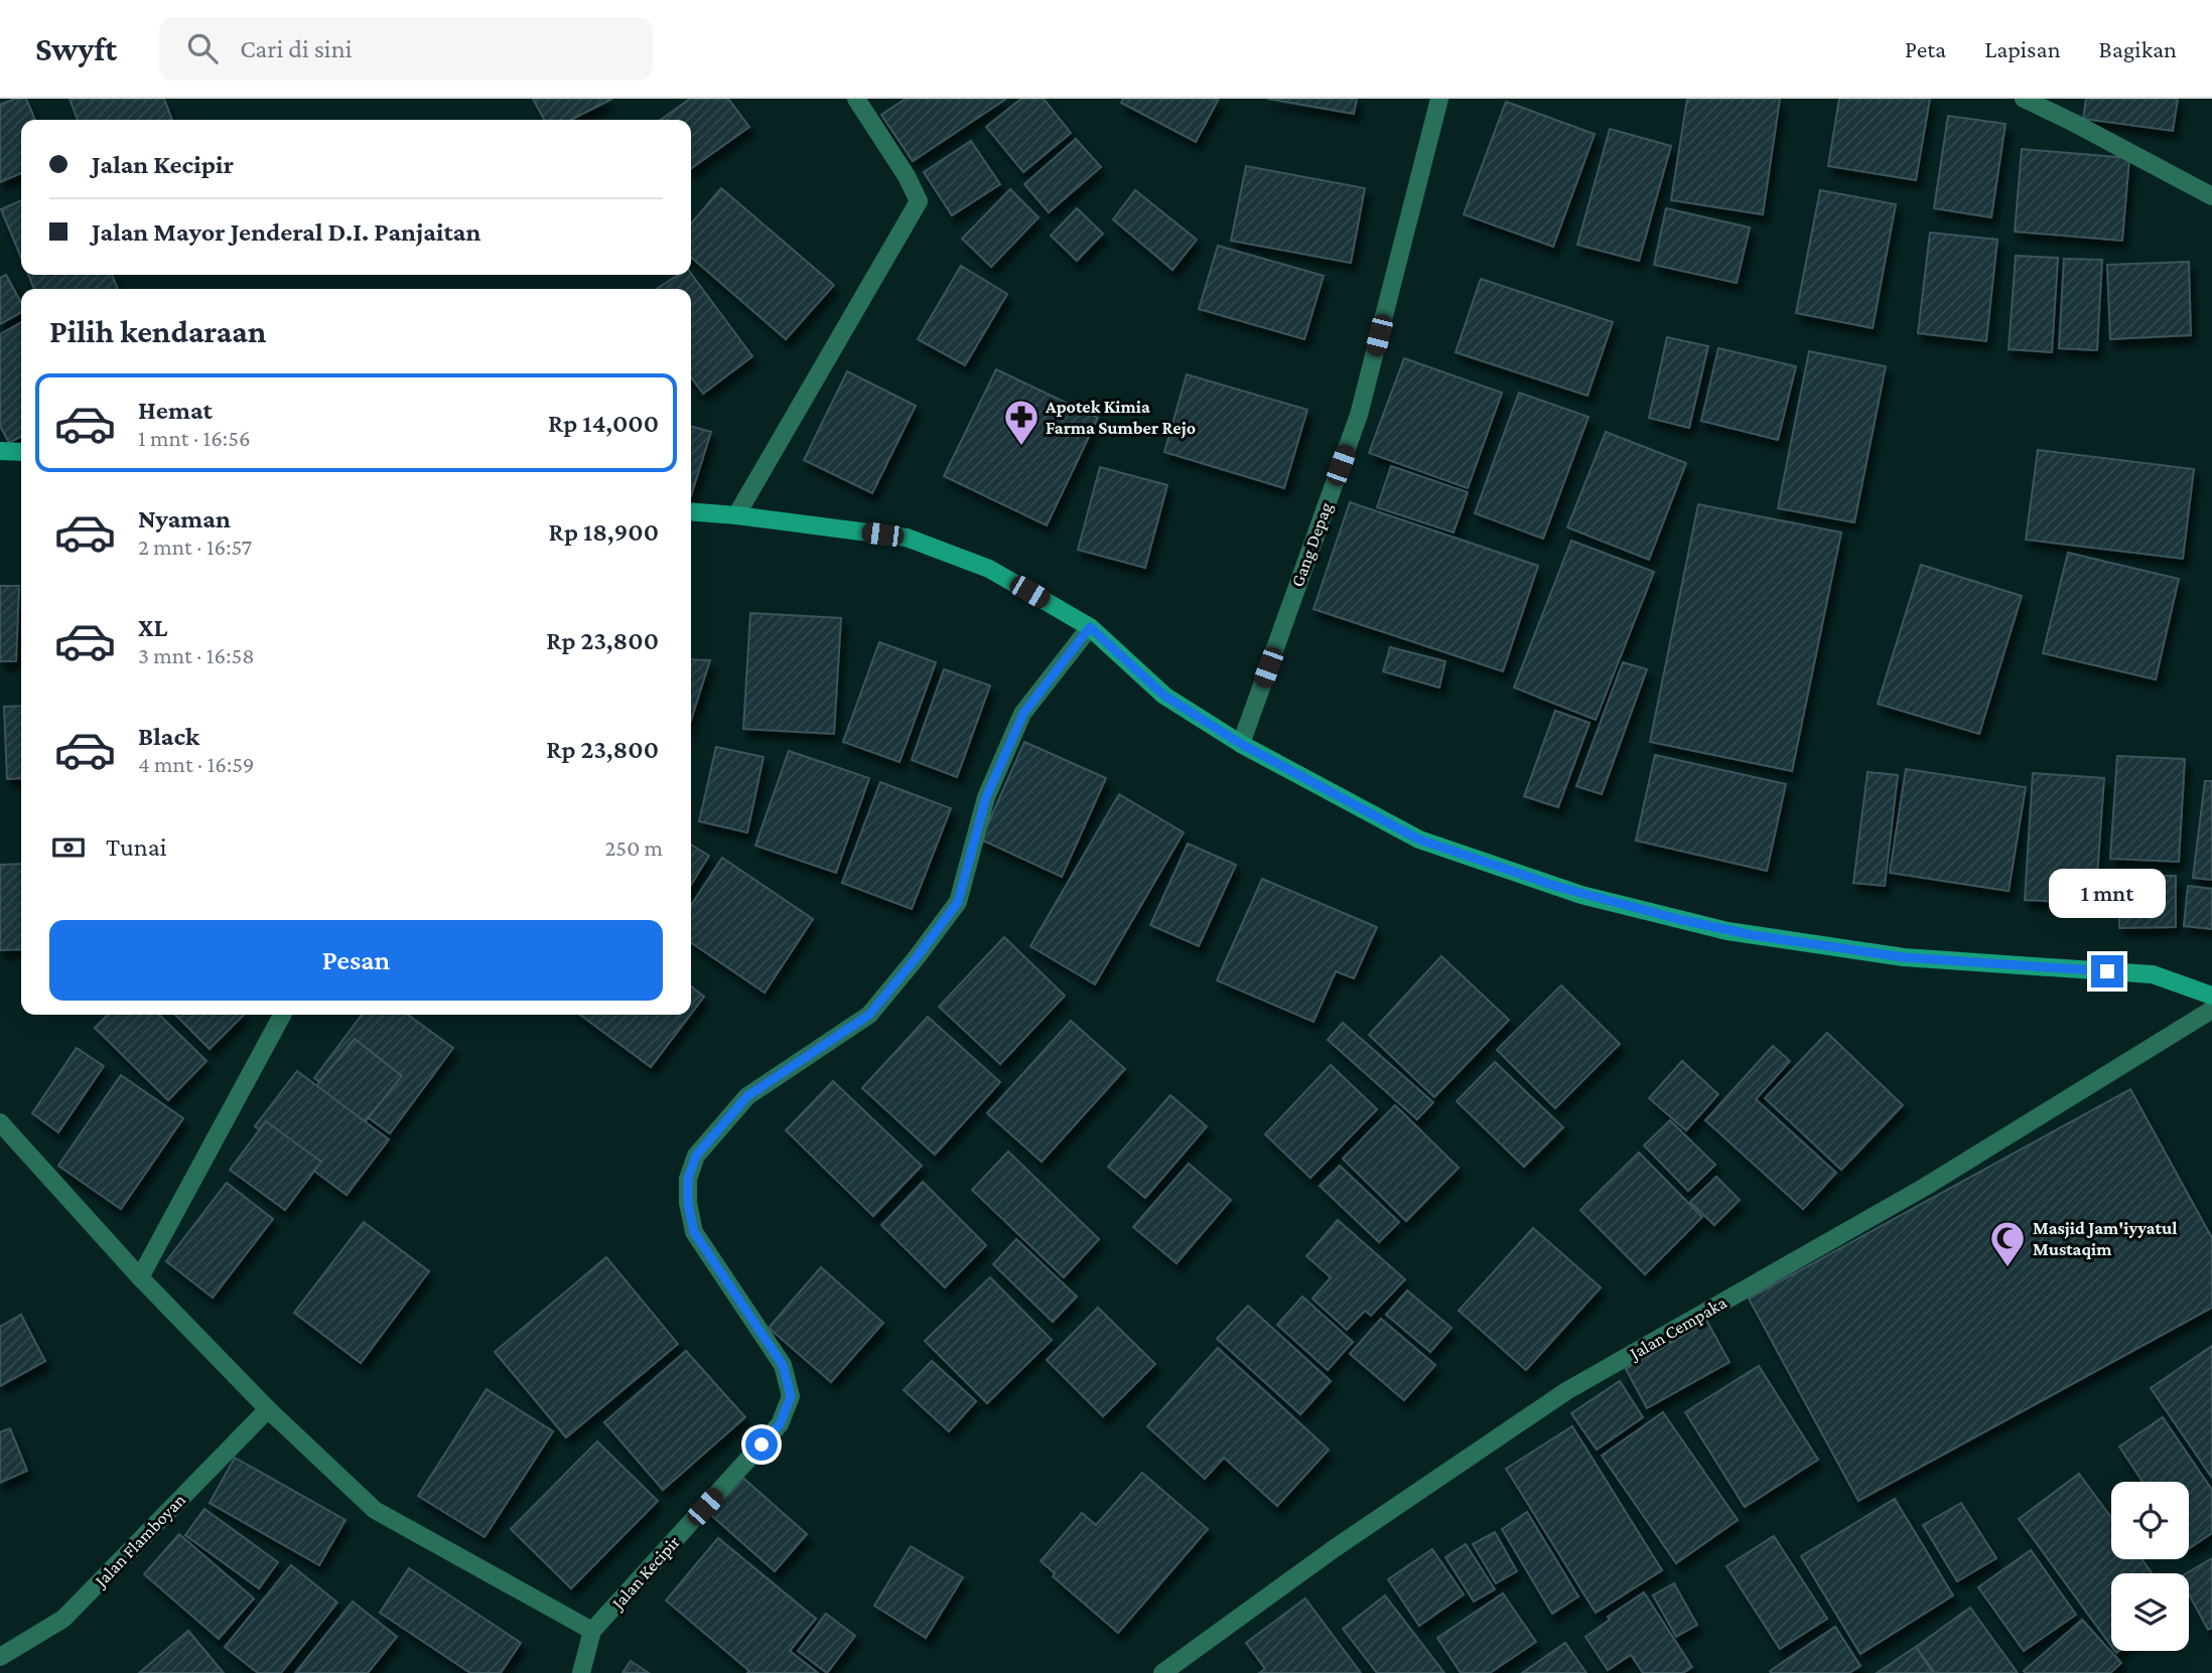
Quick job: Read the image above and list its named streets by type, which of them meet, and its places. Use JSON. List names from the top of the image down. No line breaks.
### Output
{"streets":{"street":["Gang Depag","Jalan Cempaka","Jalan Flamboyan","Jalan Kecipir"]},"places":{"pharmacy":["Apotek Kimia Farma Sumber Rejo"],"mosque":["Masjid Jam'iyyatul Mustaqim"]},"page":{"header":"Swyft","search":"Cari di sini","nav":["Peta","Lapisan","Bagikan"],"banner":["Jalan Kecipir","Jalan Mayor Jenderal D.I. Panjaitan"],"heading":"Pilih kendaraan","list":[{"name":"Hemat","note":"1 mnt · 16:56","value":"Rp 14,000"},{"name":"Nyaman","note":"2 mnt · 16:57","value":"Rp 18,900"},{"name":"XL","note":"3 mnt · 16:58","value":"Rp 23,800"},{"name":"Black","note":"4 mnt · 16:59","value":"Rp 23,800"}],"pay":["Tunai","250 m"],"bubble":"1 mnt","buttons":"Pesan"}}
